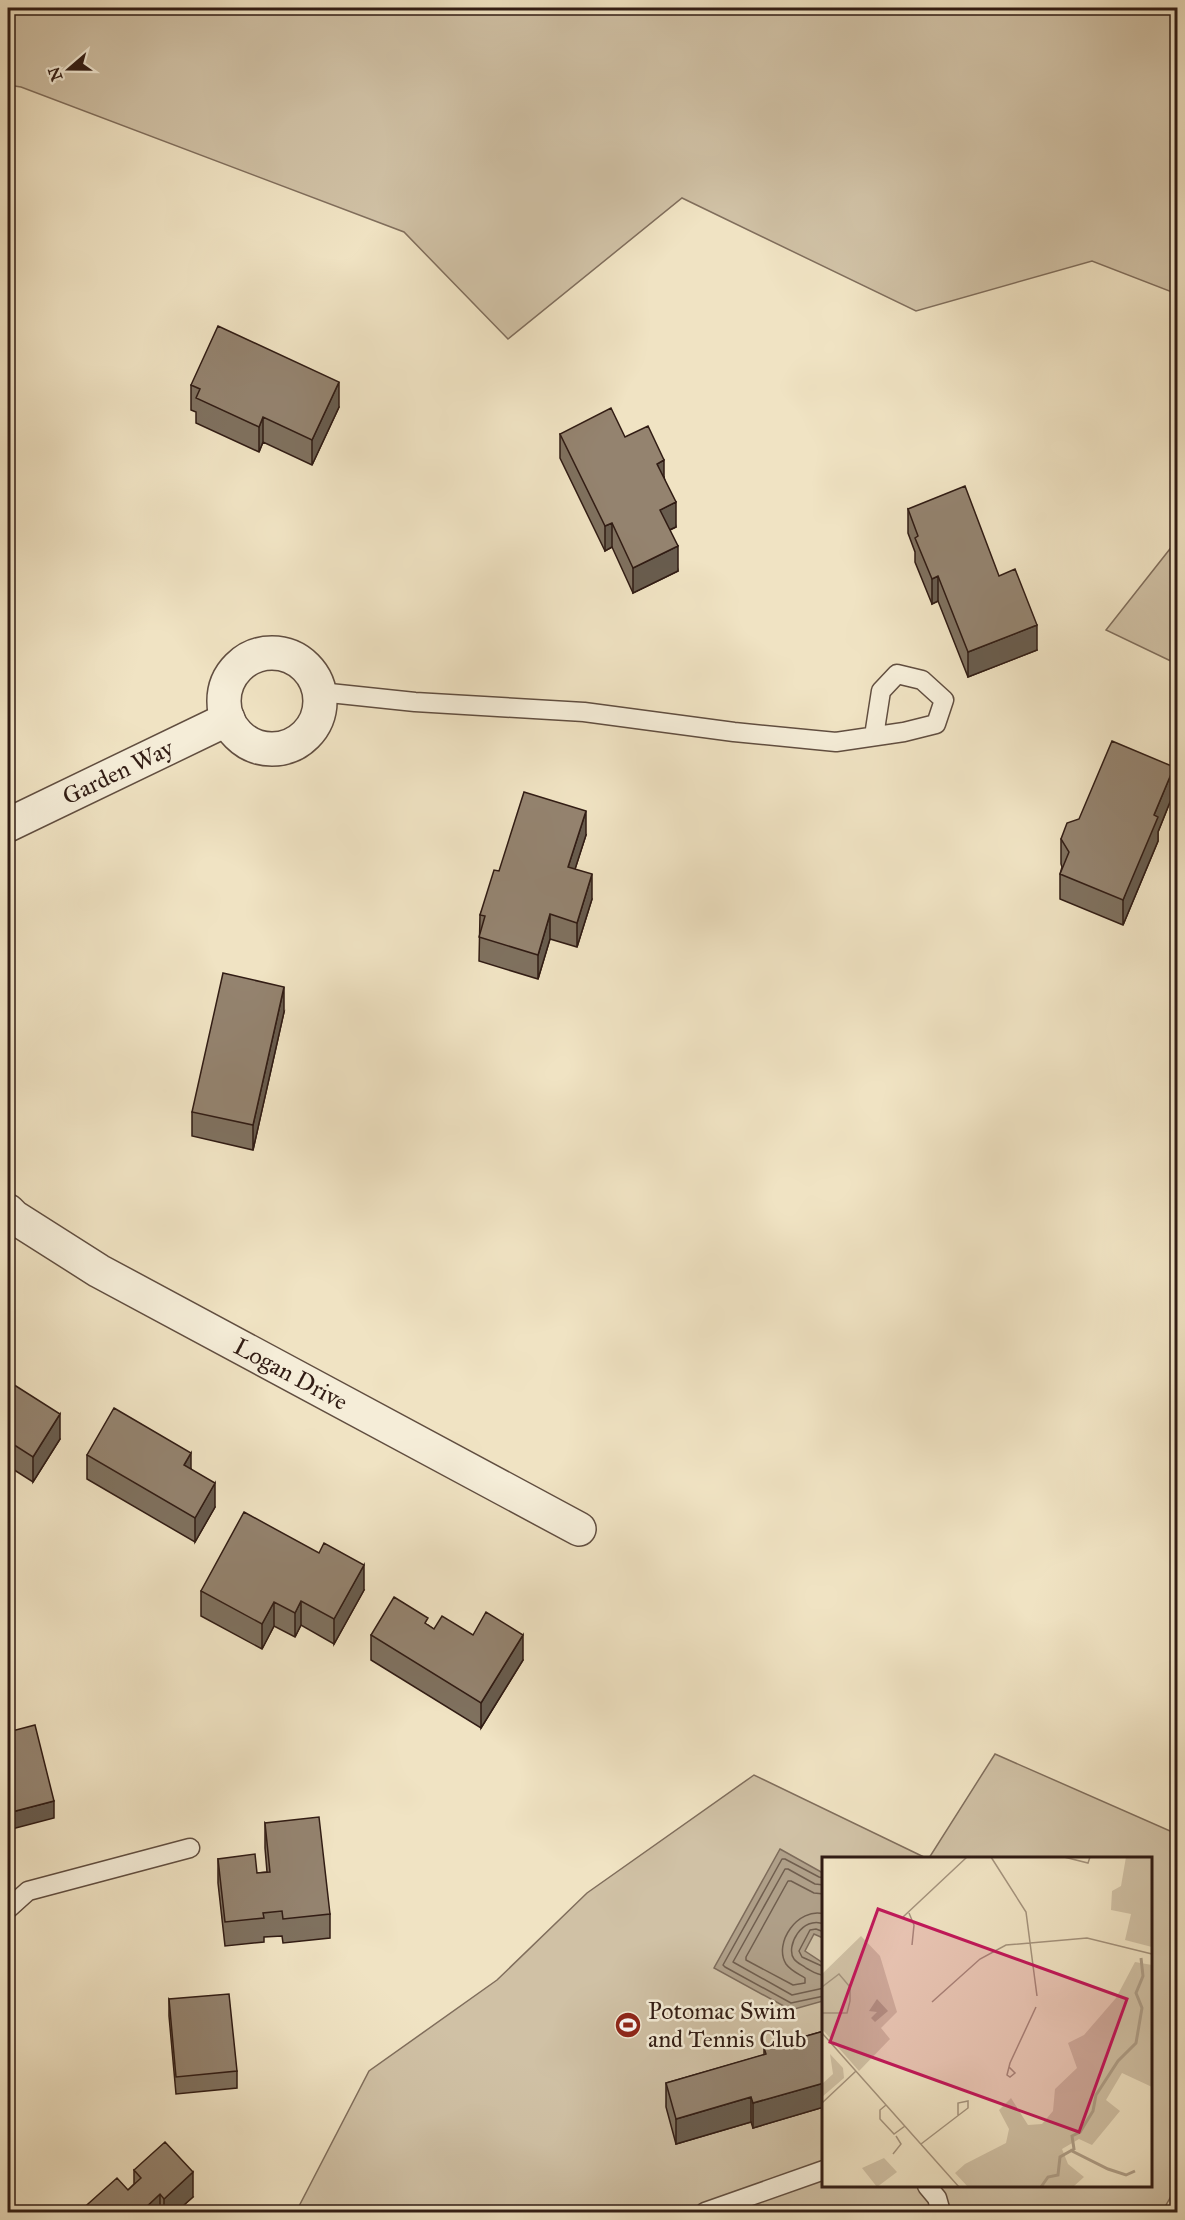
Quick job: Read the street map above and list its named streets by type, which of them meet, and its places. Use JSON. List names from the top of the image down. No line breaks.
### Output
{"streets":{"street":["Garden Way","Logan Drive"]},"places":{"sports":["Potomac Swim and Tennis Club"]},"north":"left"}
